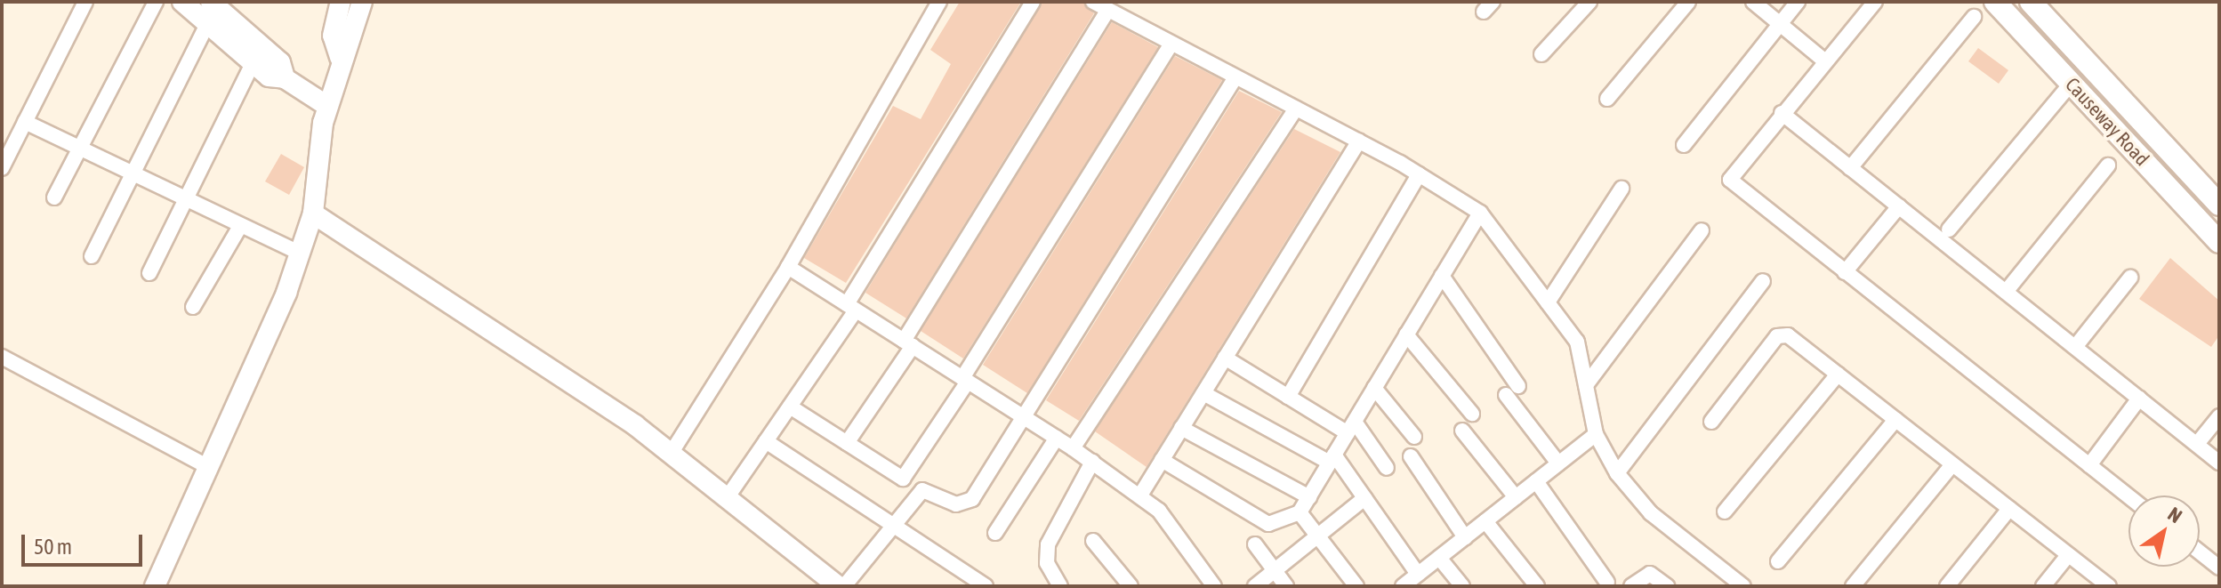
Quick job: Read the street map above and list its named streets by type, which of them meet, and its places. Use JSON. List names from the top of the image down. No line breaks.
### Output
{"streets":{"main road":["Causeway Road"]},"scale_bar":"50 m","north":"top right"}
